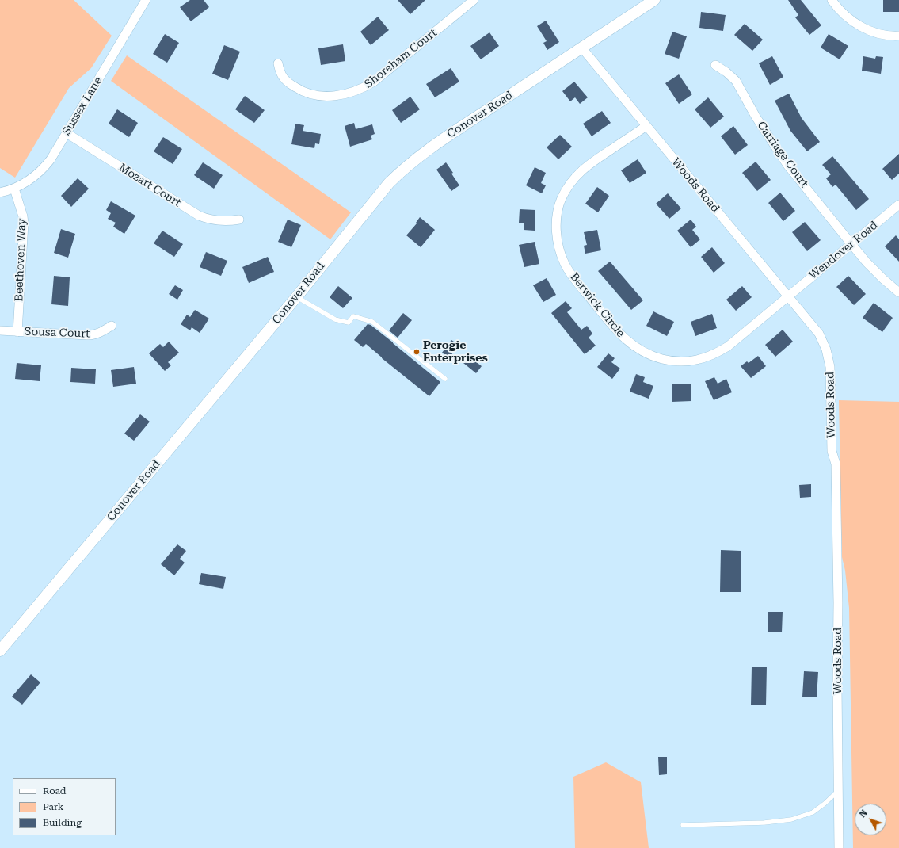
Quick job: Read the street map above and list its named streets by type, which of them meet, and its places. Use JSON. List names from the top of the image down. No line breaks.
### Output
{"streets":{"street":["Shoreham Court","Sussex Lane","Conover Road","Carriage Court","Mozart Court","Woods Road","Wendover Road","Beethoven Way","Berwick Circle","Sousa Court"]},"crossings":[["Sussex Lane","Mozart Court"],["Sussex Lane","Beethoven Way"],["Conover Road","Woods Road"],["Carriage Court","Wendover Road"],["Woods Road","Wendover Road"],["Woods Road","Berwick Circle"],["Wendover Road","Berwick Circle"],["Beethoven Way","Sousa Court"]],"places":["Perogie Enterprises"],"legend":["Road","Park","Building"],"north":"top left"}
